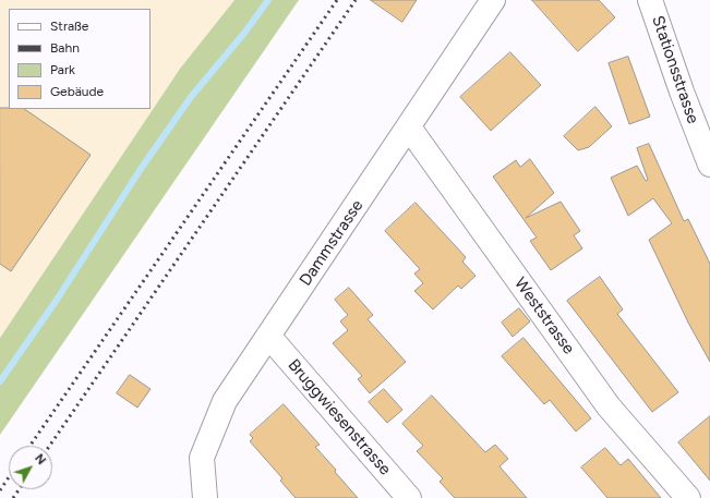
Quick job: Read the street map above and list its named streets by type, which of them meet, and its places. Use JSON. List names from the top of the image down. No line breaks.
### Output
{"streets":{"street":["Stationsstrasse","Dammstrasse","Weststrasse","Bruggwiesenstrasse"]},"crossings":[["Dammstrasse","Weststrasse"],["Dammstrasse","Bruggwiesenstrasse"]],"legend":["Straße","Bahn","Park","Gebäude"],"north":"top right"}
